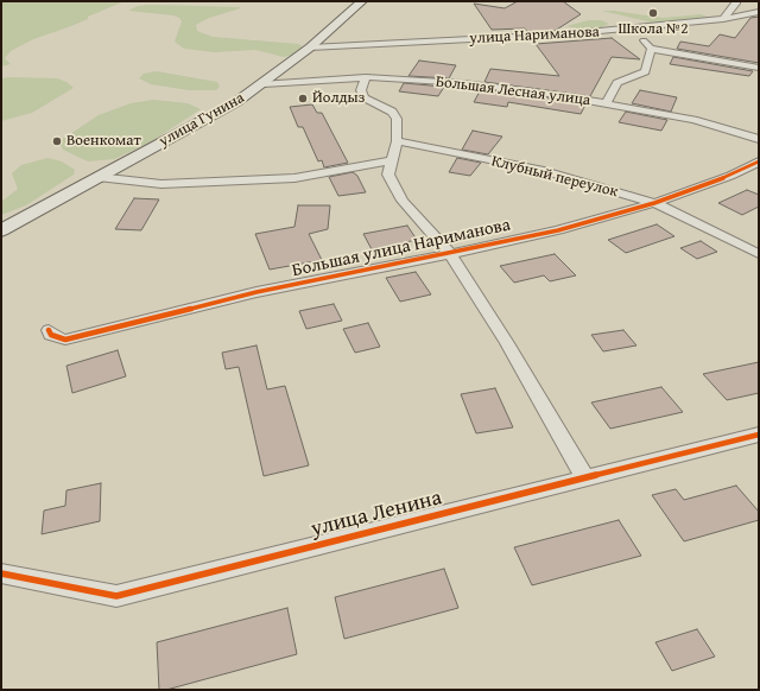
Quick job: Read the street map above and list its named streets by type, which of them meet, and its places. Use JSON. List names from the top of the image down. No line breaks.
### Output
{"streets":{"main road":["улица Гунина"],"street":["улица Нариманова","Большая Лесная улица","Клубный переулок","Большая улица Нариманова","улица Ленина"]},"crossings":[["улица Нариманова","улица Гунина"],["Большая Лесная улица","улица Гунина"],["Клубный переулок","Большая улица Нариманова"]],"places":["Школа №2","Йолдыз","Военкомат"]}
